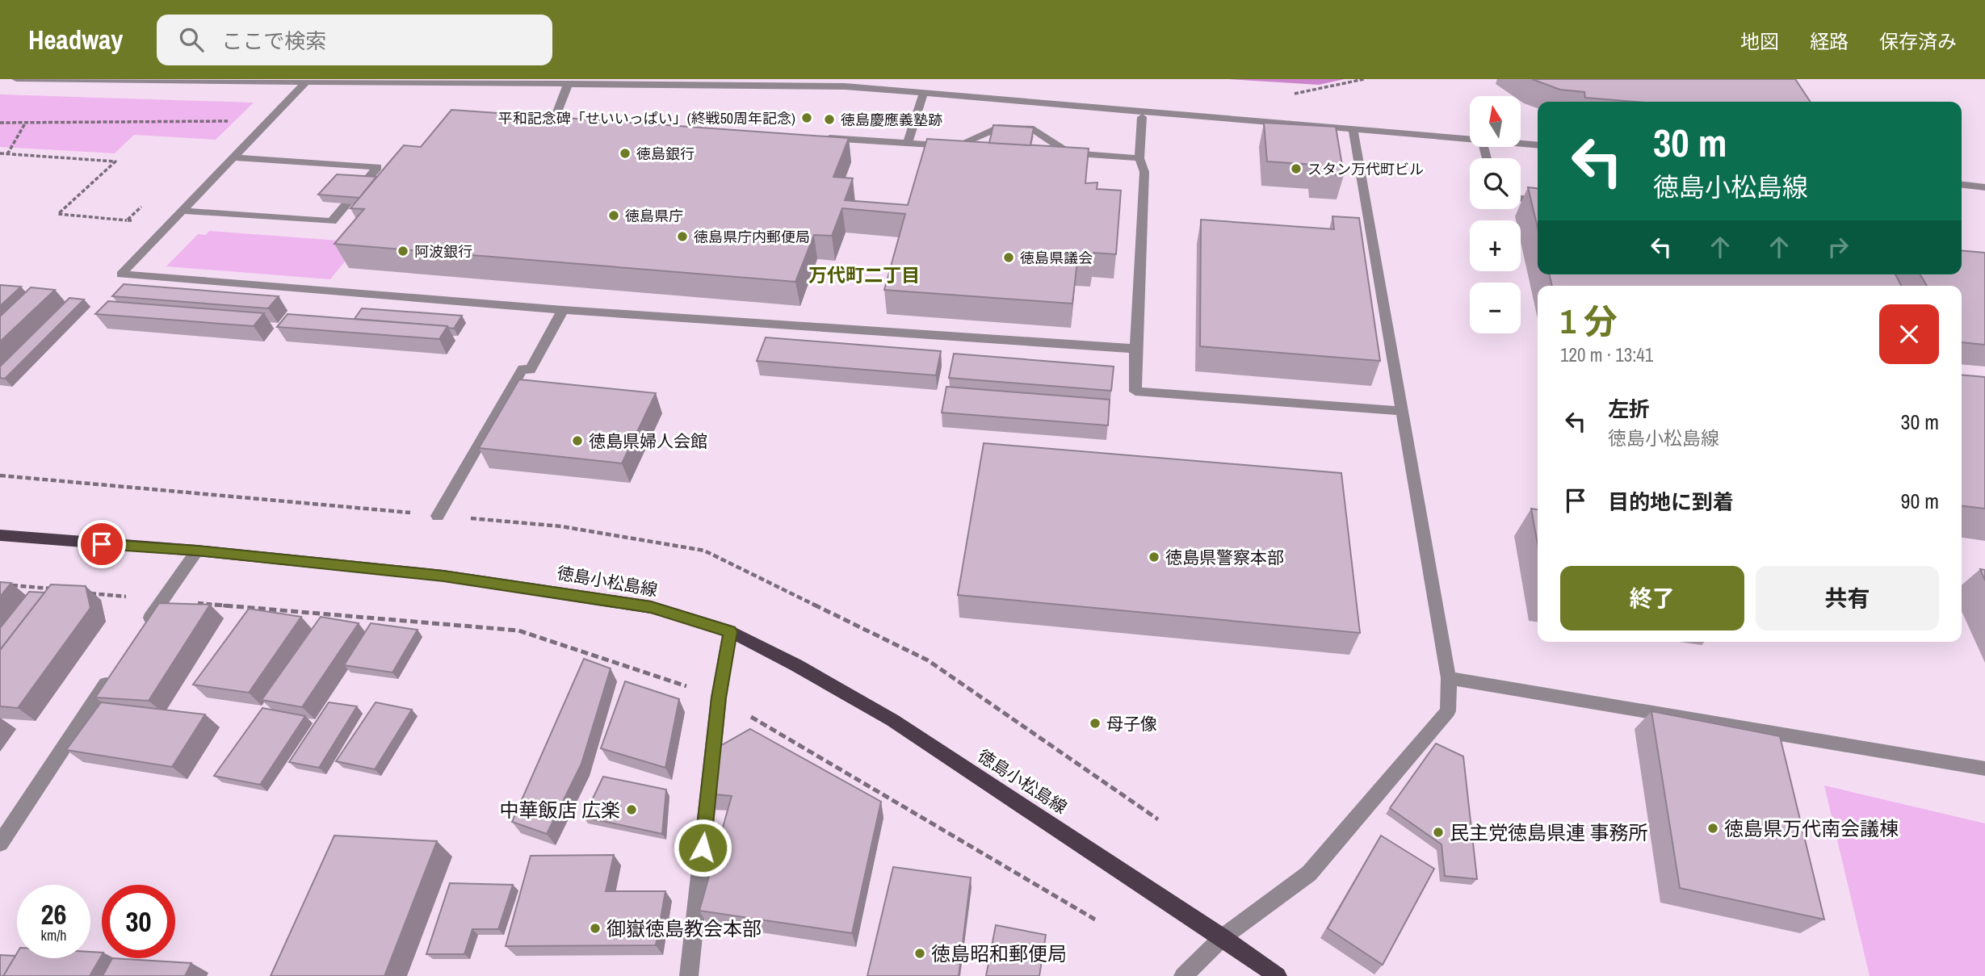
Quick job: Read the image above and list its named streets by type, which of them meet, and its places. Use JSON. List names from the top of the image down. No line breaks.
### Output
{"streets":{"main road":["徳島小松島線"]},"districts":["万代町二丁目"],"places":["平和記念碑「せいいっぱい」(終戦50周年記念)","徳島慶應義塾跡","徳島銀行","スタン万代町ビル","徳島県庁","徳島県庁内郵便局","阿波銀行","徳島県議会","徳島県婦人会館","徳島県警察本部","母子像","中華飯店 広楽","徳島県万代南会議棟","民主党徳島県連 事務所","御嶽徳島教会本部","徳島昭和郵便局"],"north":"top","page":{"header":"Headway","search":"ここで検索","nav":["地図","経路","保存済み"],"map_buttons":["+","−"],"turn":["30 m","徳島小松島線"],"heading":["1 分","120 m · 13:41"],"list":[{"name":"左折","note":"徳島小松島線","value":"30 m"},{"name":"目的地に到着","value":"90 m"}],"buttons":["終了","共有"],"speed":"26 km/h","limit":"30"}}
